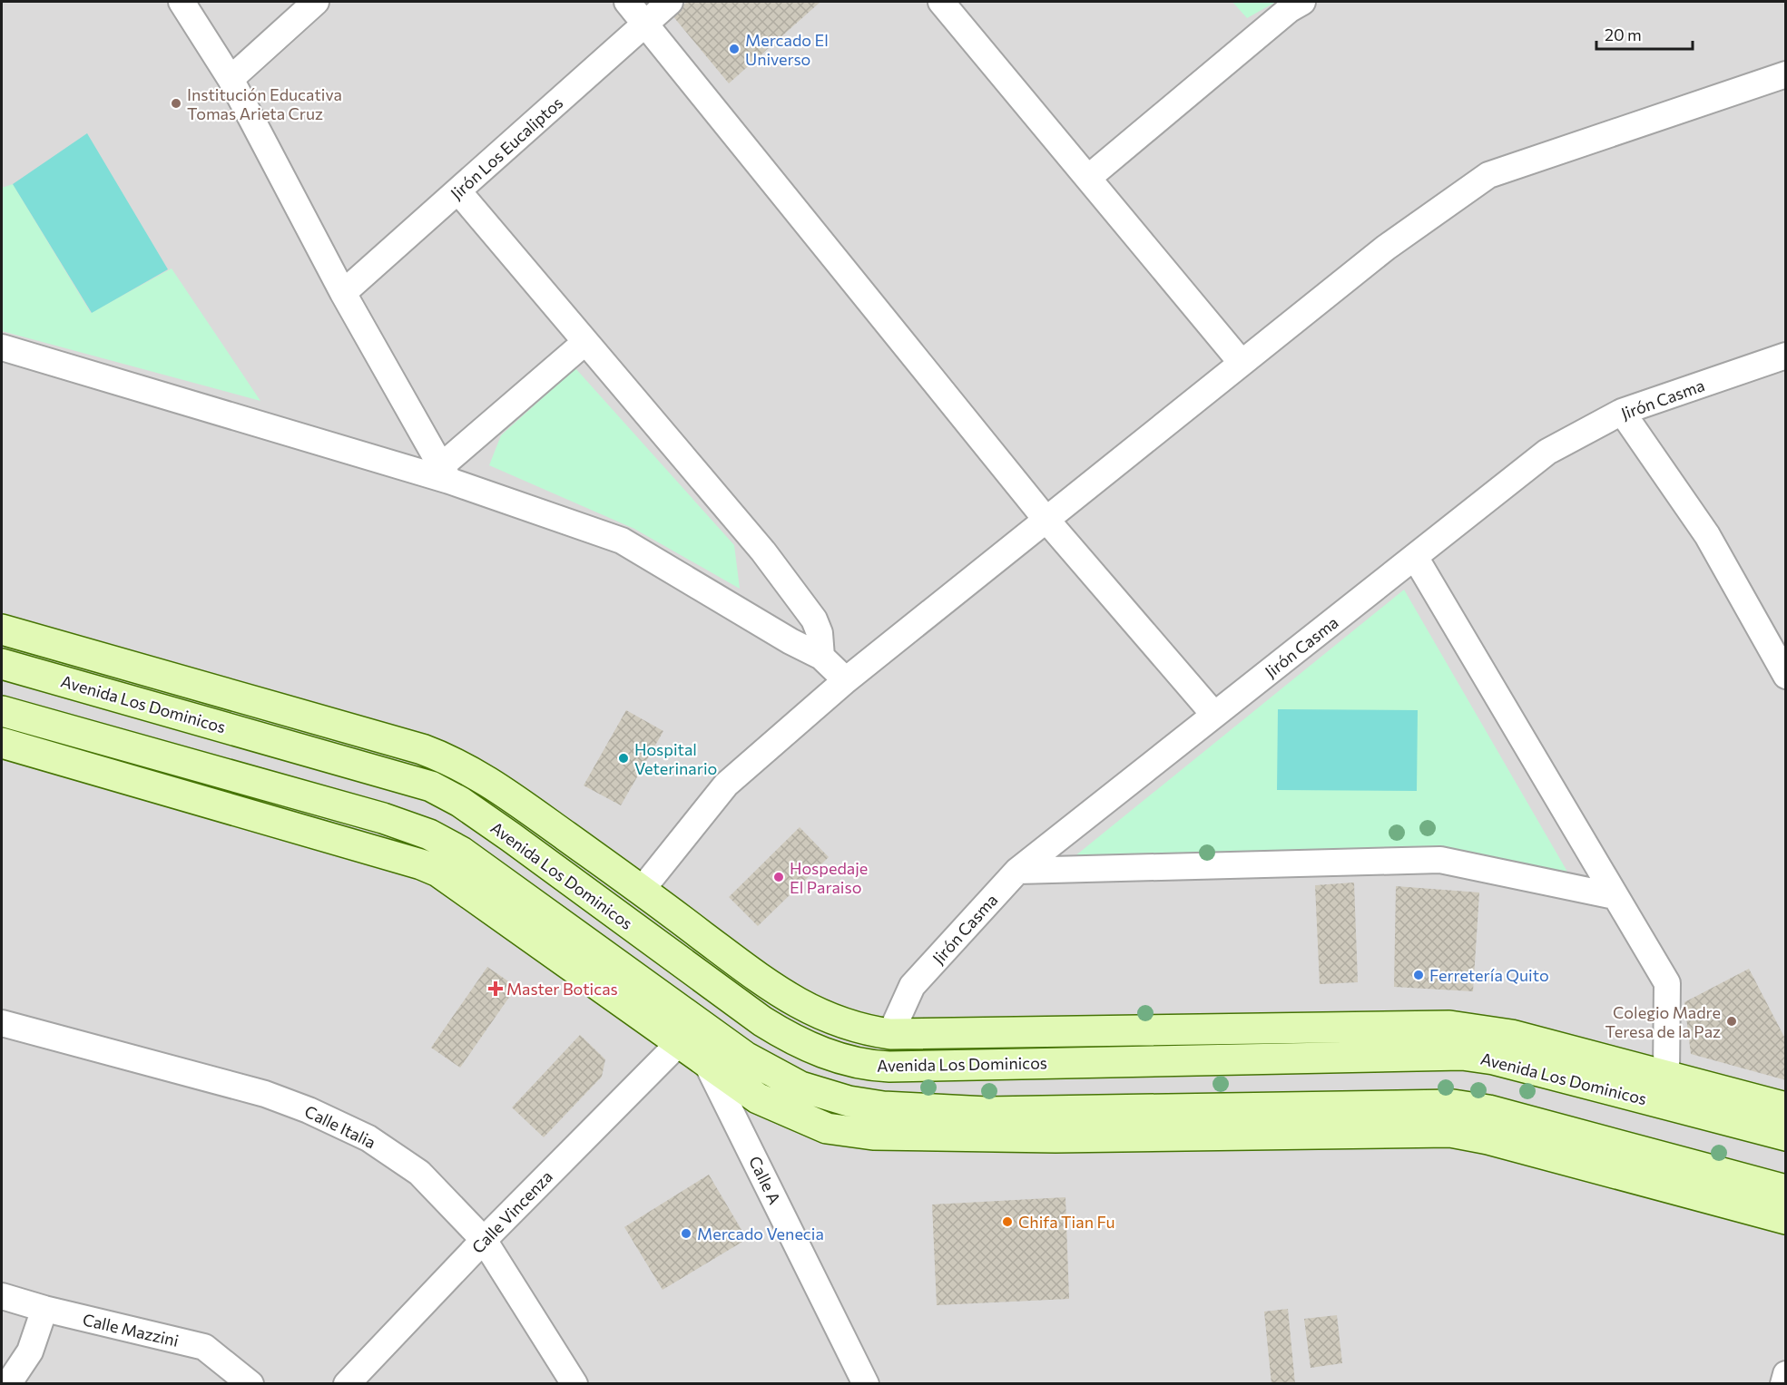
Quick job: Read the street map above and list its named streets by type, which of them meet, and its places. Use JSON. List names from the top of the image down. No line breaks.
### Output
{"streets":{"main road":["Avenida Los Dominicos"],"street":["Jirón Los Eucaliptos","Jirón Casma","Calle Italia","Calle A","Calle Vincenza","Calle Mazzini"]},"crossings":[["Jirón Casma","Avenida Los Dominicos"],["Calle Italia","Calle Vincenza"]],"places":{"other":["Mercado El Universo","Institución Educativa Tomas Arieta Cruz","Hospital Veterinario","Hospedaje El Paraiso","Ferretería Quito","Colegio Madre Teresa de la Paz","Chifa Tian Fu","Mercado Venecia"],"health":["Master Boticas"]},"scale_bar":"20 m"}
